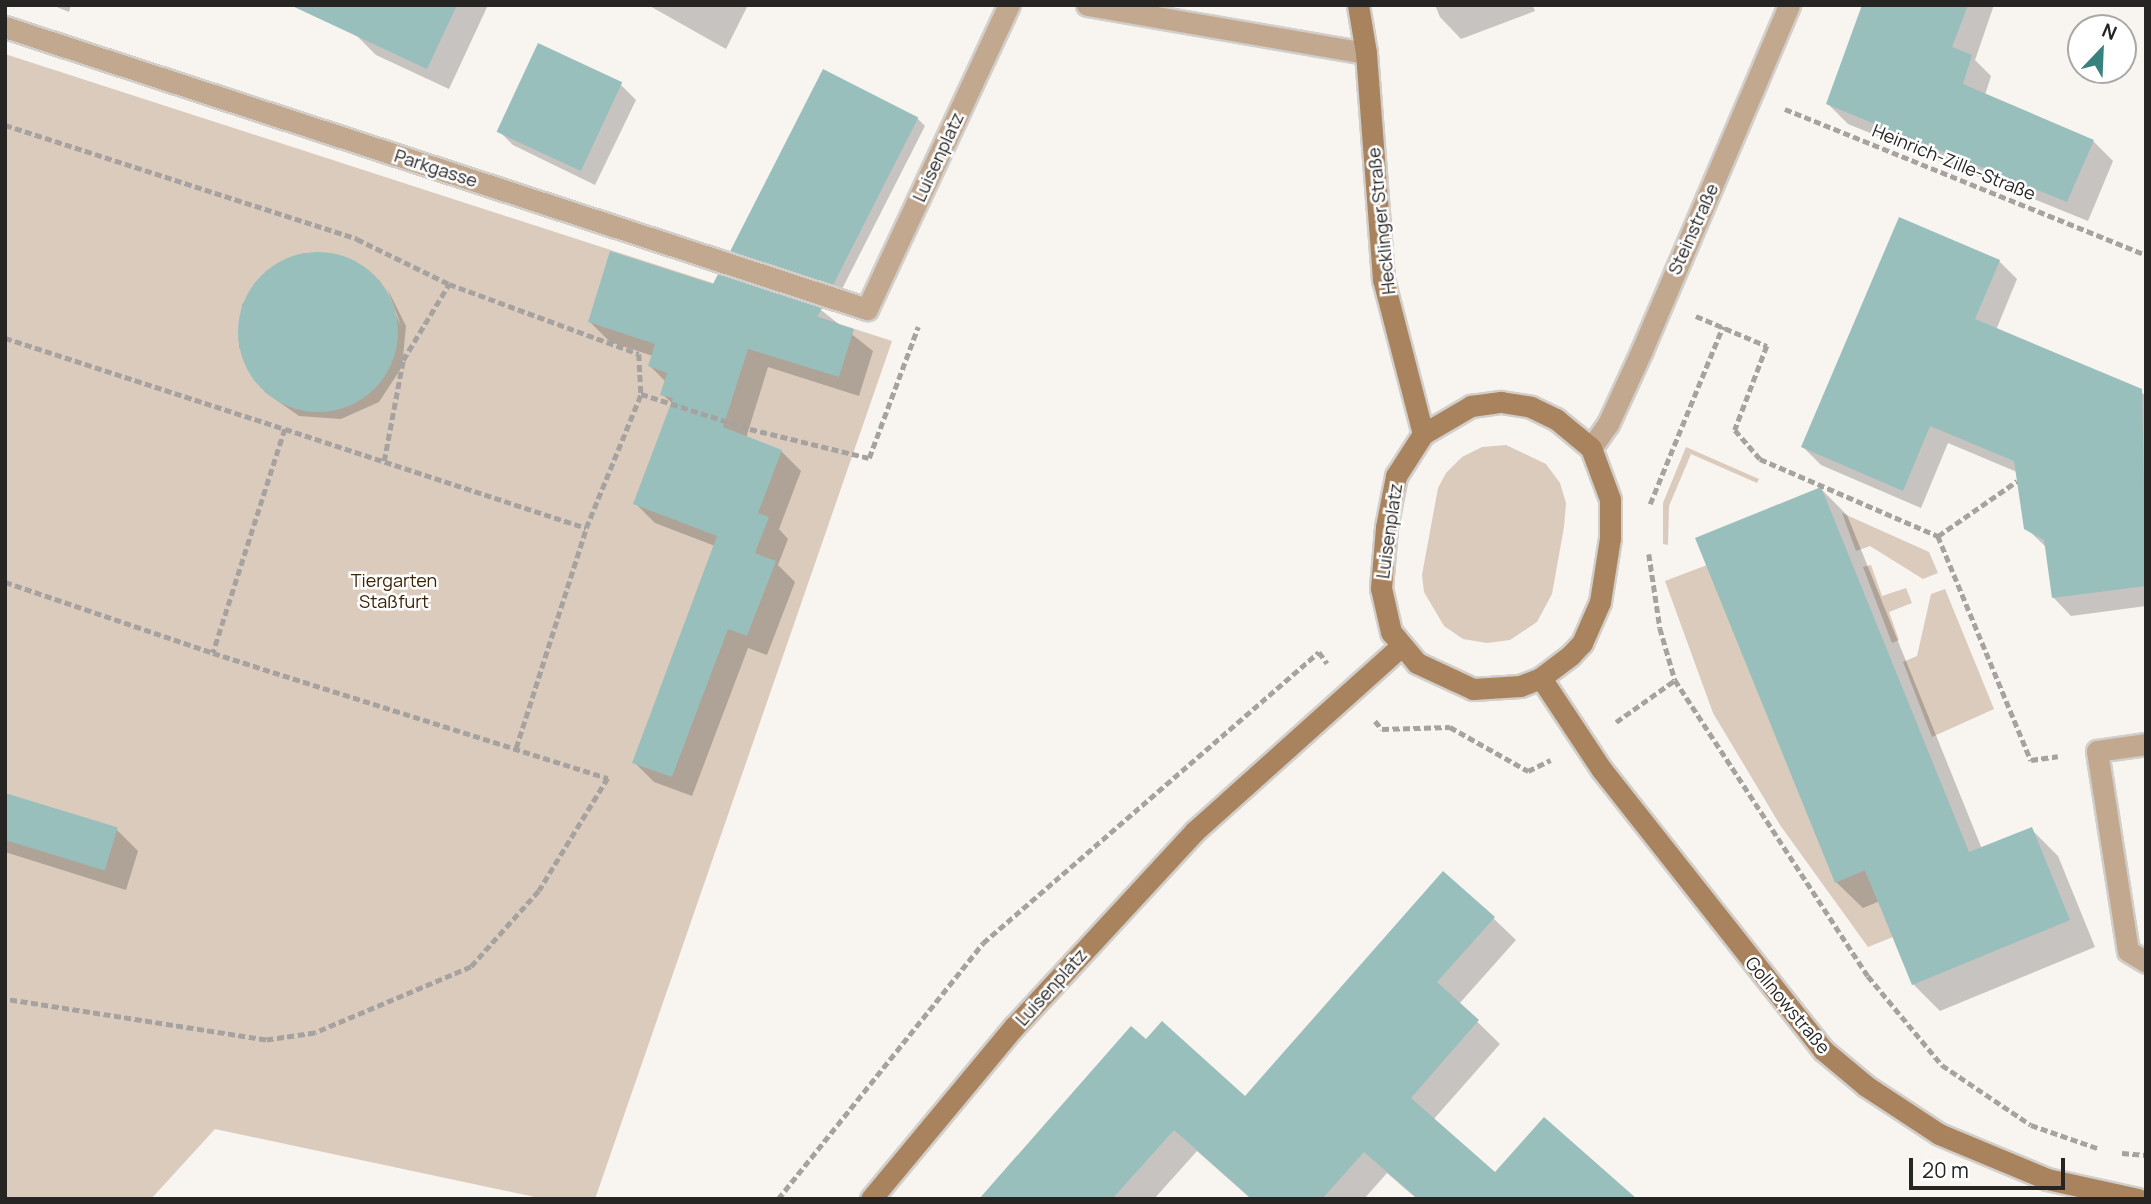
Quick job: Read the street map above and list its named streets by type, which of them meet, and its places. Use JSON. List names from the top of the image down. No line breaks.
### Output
{"streets":{"main road":["Luisenplatz","Hecklinger Straße","Gollnowstraße"],"street":["Parkgasse","Steinstraße"],"path":["Heinrich-Zille-Straße"]},"crossings":[["Luisenplatz","Parkgasse"],["Luisenplatz","Hecklinger Straße"],["Luisenplatz","Steinstraße"],["Luisenplatz","Gollnowstraße"],["Heinrich-Zille-Straße","Steinstraße"]],"parks":["Tiergarten Staßfurt"],"scale_bar":"20 m","north":"top right"}
